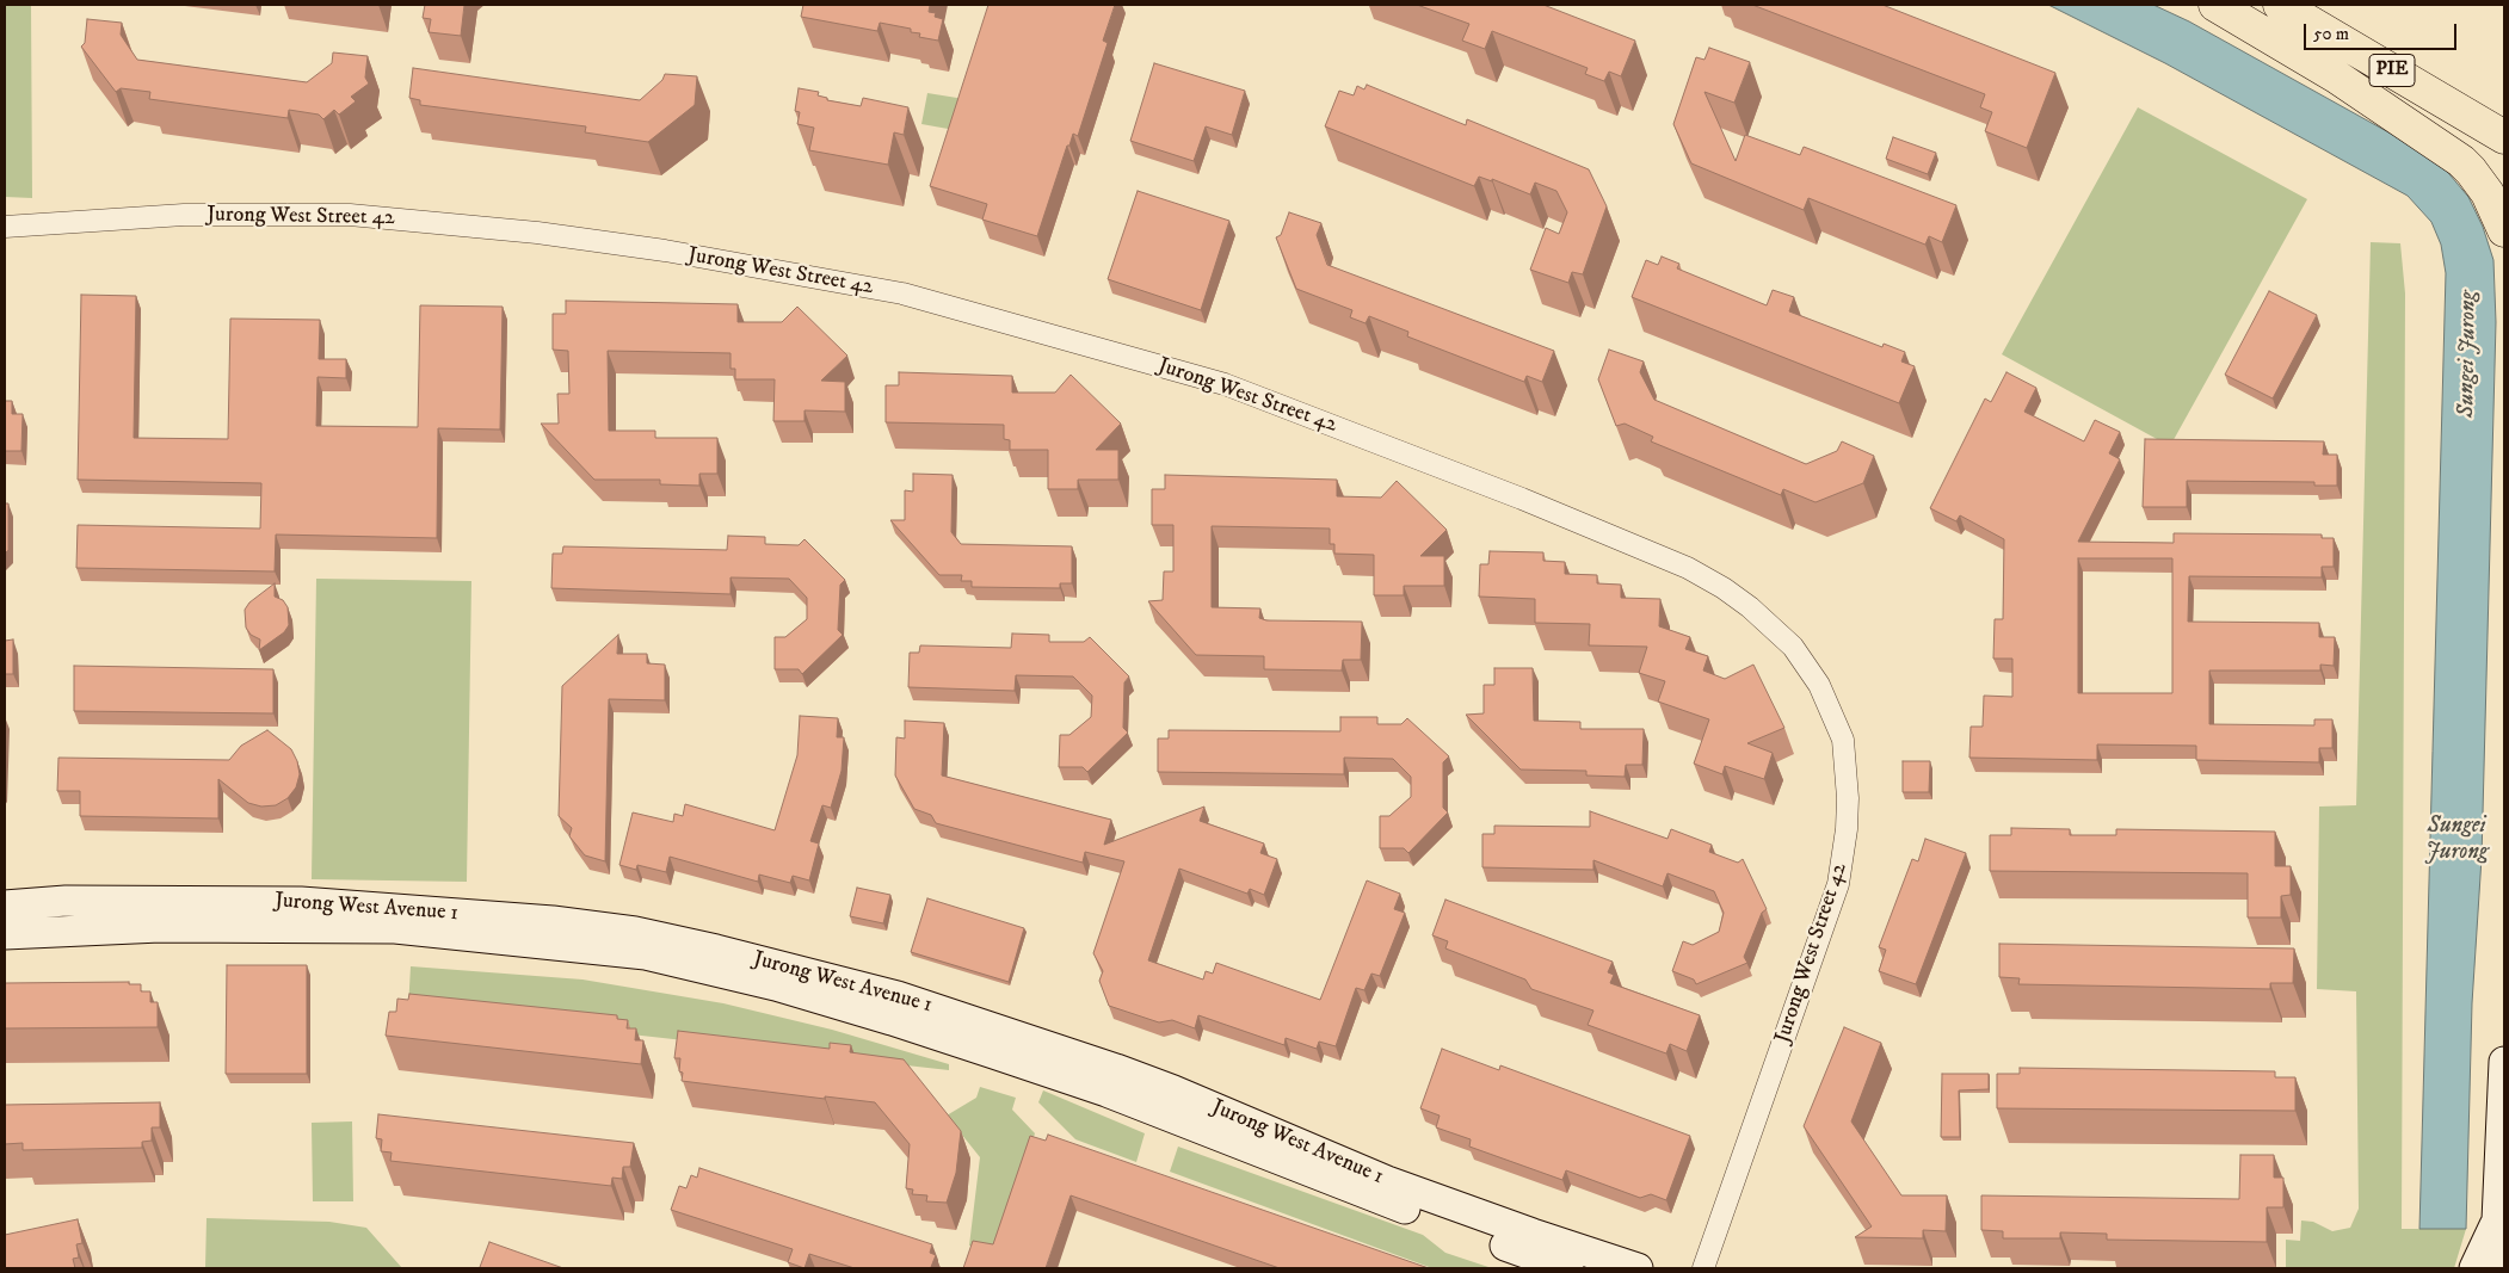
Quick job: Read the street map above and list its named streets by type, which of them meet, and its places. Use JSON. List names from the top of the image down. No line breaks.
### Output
{"streets":{"highway":["PIE"],"street":["Jurong West Street 42","Jurong West Avenue 1"]},"water":["Sungei Jurong"],"scale_bar":"50 m"}
